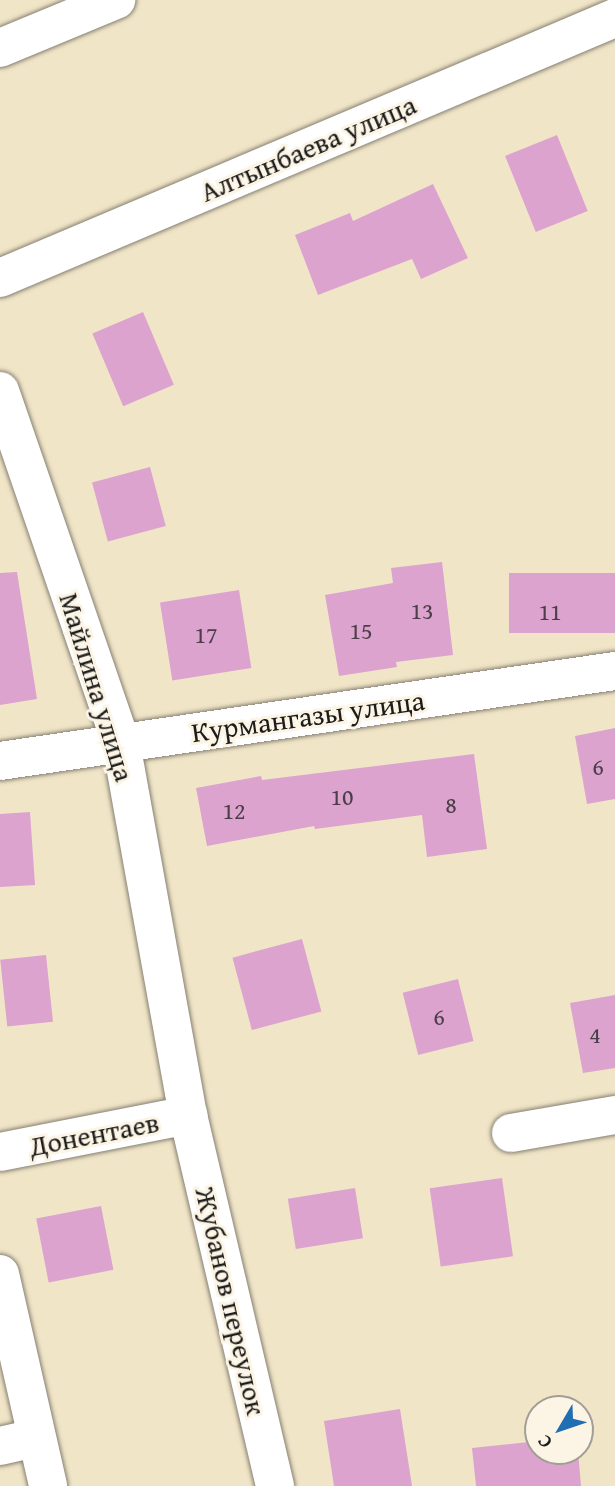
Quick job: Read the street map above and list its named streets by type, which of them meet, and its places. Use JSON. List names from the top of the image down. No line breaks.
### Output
{"streets":{"street":["Алтынбаева улица","Майлина улица","Курмангазы улица","Донентаев","Жубанов переулок"]},"crossings":[["Майлина улица","Курмангазы улица"],["Майлина улица","Донентаев"],["Майлина улица","Жубанов переулок"],["Донентаев","Жубанов переулок"]],"house_numbers":["13","11","15","17","6","10","8","12","6","4"],"north":"bottom left"}
